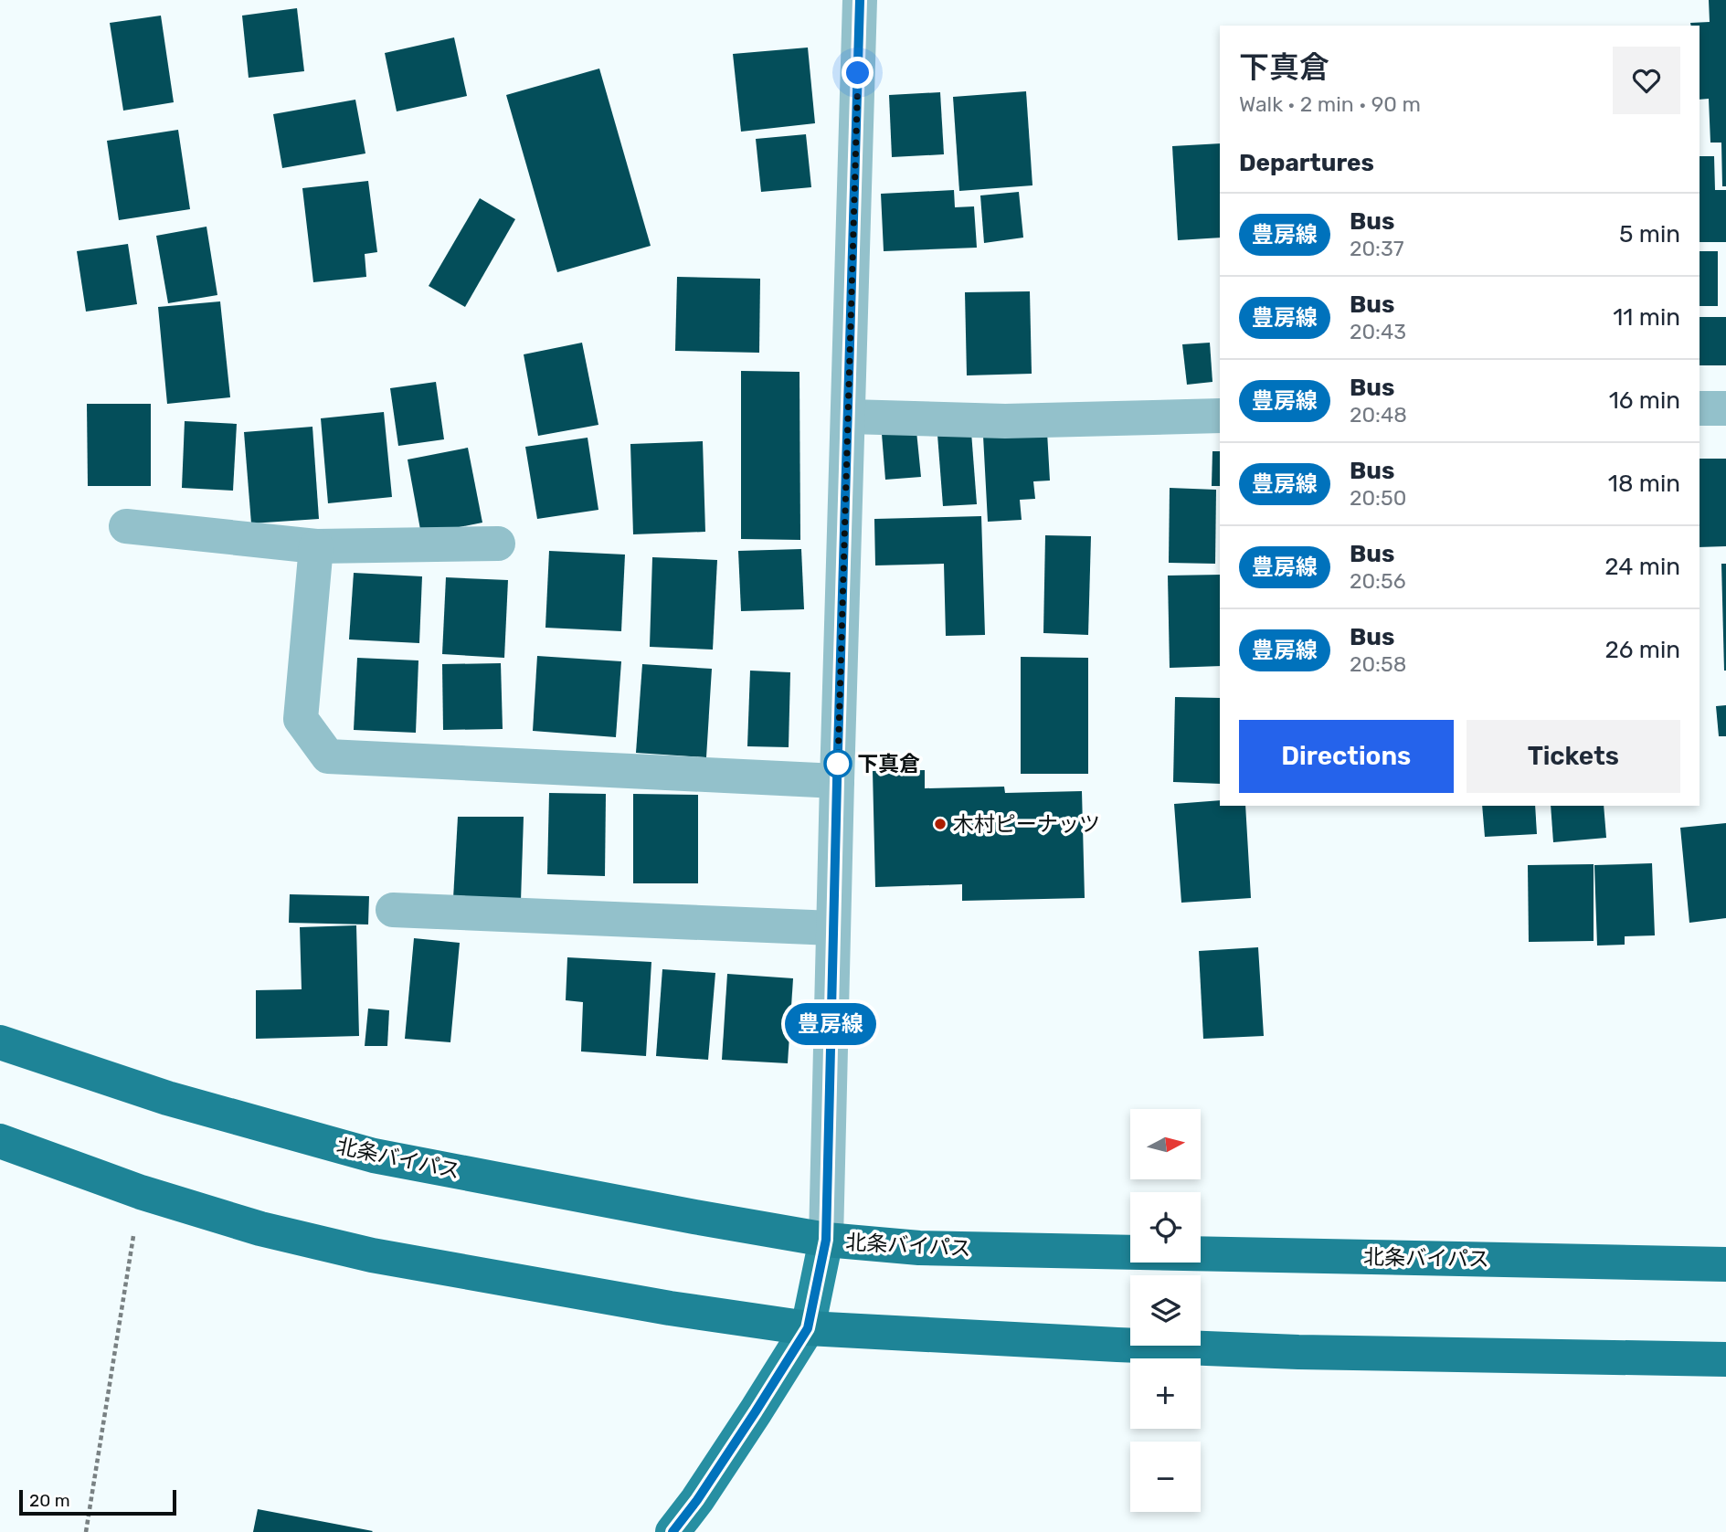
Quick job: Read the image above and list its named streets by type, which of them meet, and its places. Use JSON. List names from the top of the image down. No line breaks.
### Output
{"streets":{"highway":["北条バイパス"]},"places":["下真倉","木村ピーナッツ"],"lines":["bus line 豊房線"],"scale_bar":"20 m","north":"right","page":{"on_map":"豊房線","heading":[["下真倉","Walk · 2 min · 90 m"],"Departures"],"list":[{"mark":"豊房線","name":"Bus","note":"20:37","value":"5 min"},{"mark":"豊房線","name":"Bus","note":"20:43","value":"11 min"},{"mark":"豊房線","name":"Bus","note":"20:48","value":"16 min"},{"mark":"豊房線","name":"Bus","note":"20:50","value":"18 min"},{"mark":"豊房線","name":"Bus","note":"20:56","value":"24 min"},{"mark":"豊房線","name":"Bus","note":"20:58","value":"26 min"}],"buttons":["Directions","Tickets"],"map_buttons":["+","−"],"scale":"20 m"}}
